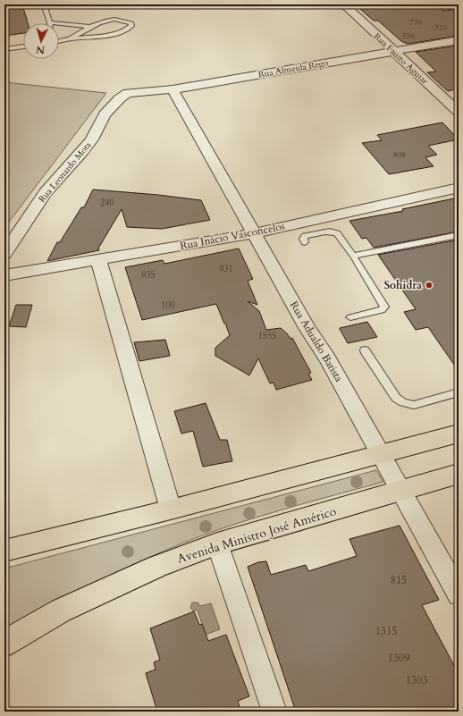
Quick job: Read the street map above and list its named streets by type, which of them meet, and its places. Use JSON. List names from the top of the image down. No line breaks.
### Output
{"streets":{"main road":["Avenida Ministro José Américo"],"street":["Rua Fausto Aguiar","Rua Almeida Rego","Rua Leonardo Mota","Rua Inácio Vasconcelos","Rua Adualdo Batista"]},"crossings":[["Rua Fausto Aguiar","Rua Almeida Rego"],["Rua Almeida Rego","Rua Leonardo Mota"],["Rua Almeida Rego","Rua Adualdo Batista"],["Rua Inácio Vasconcelos","Rua Adualdo Batista"],["Rua Adualdo Batista","Avenida Ministro José Américo"]],"places":["Sohidra"],"house_numbers":["770","710","756","808","240","931","935","100","1555","815","1315","1309","1303"],"north":"bottom"}
